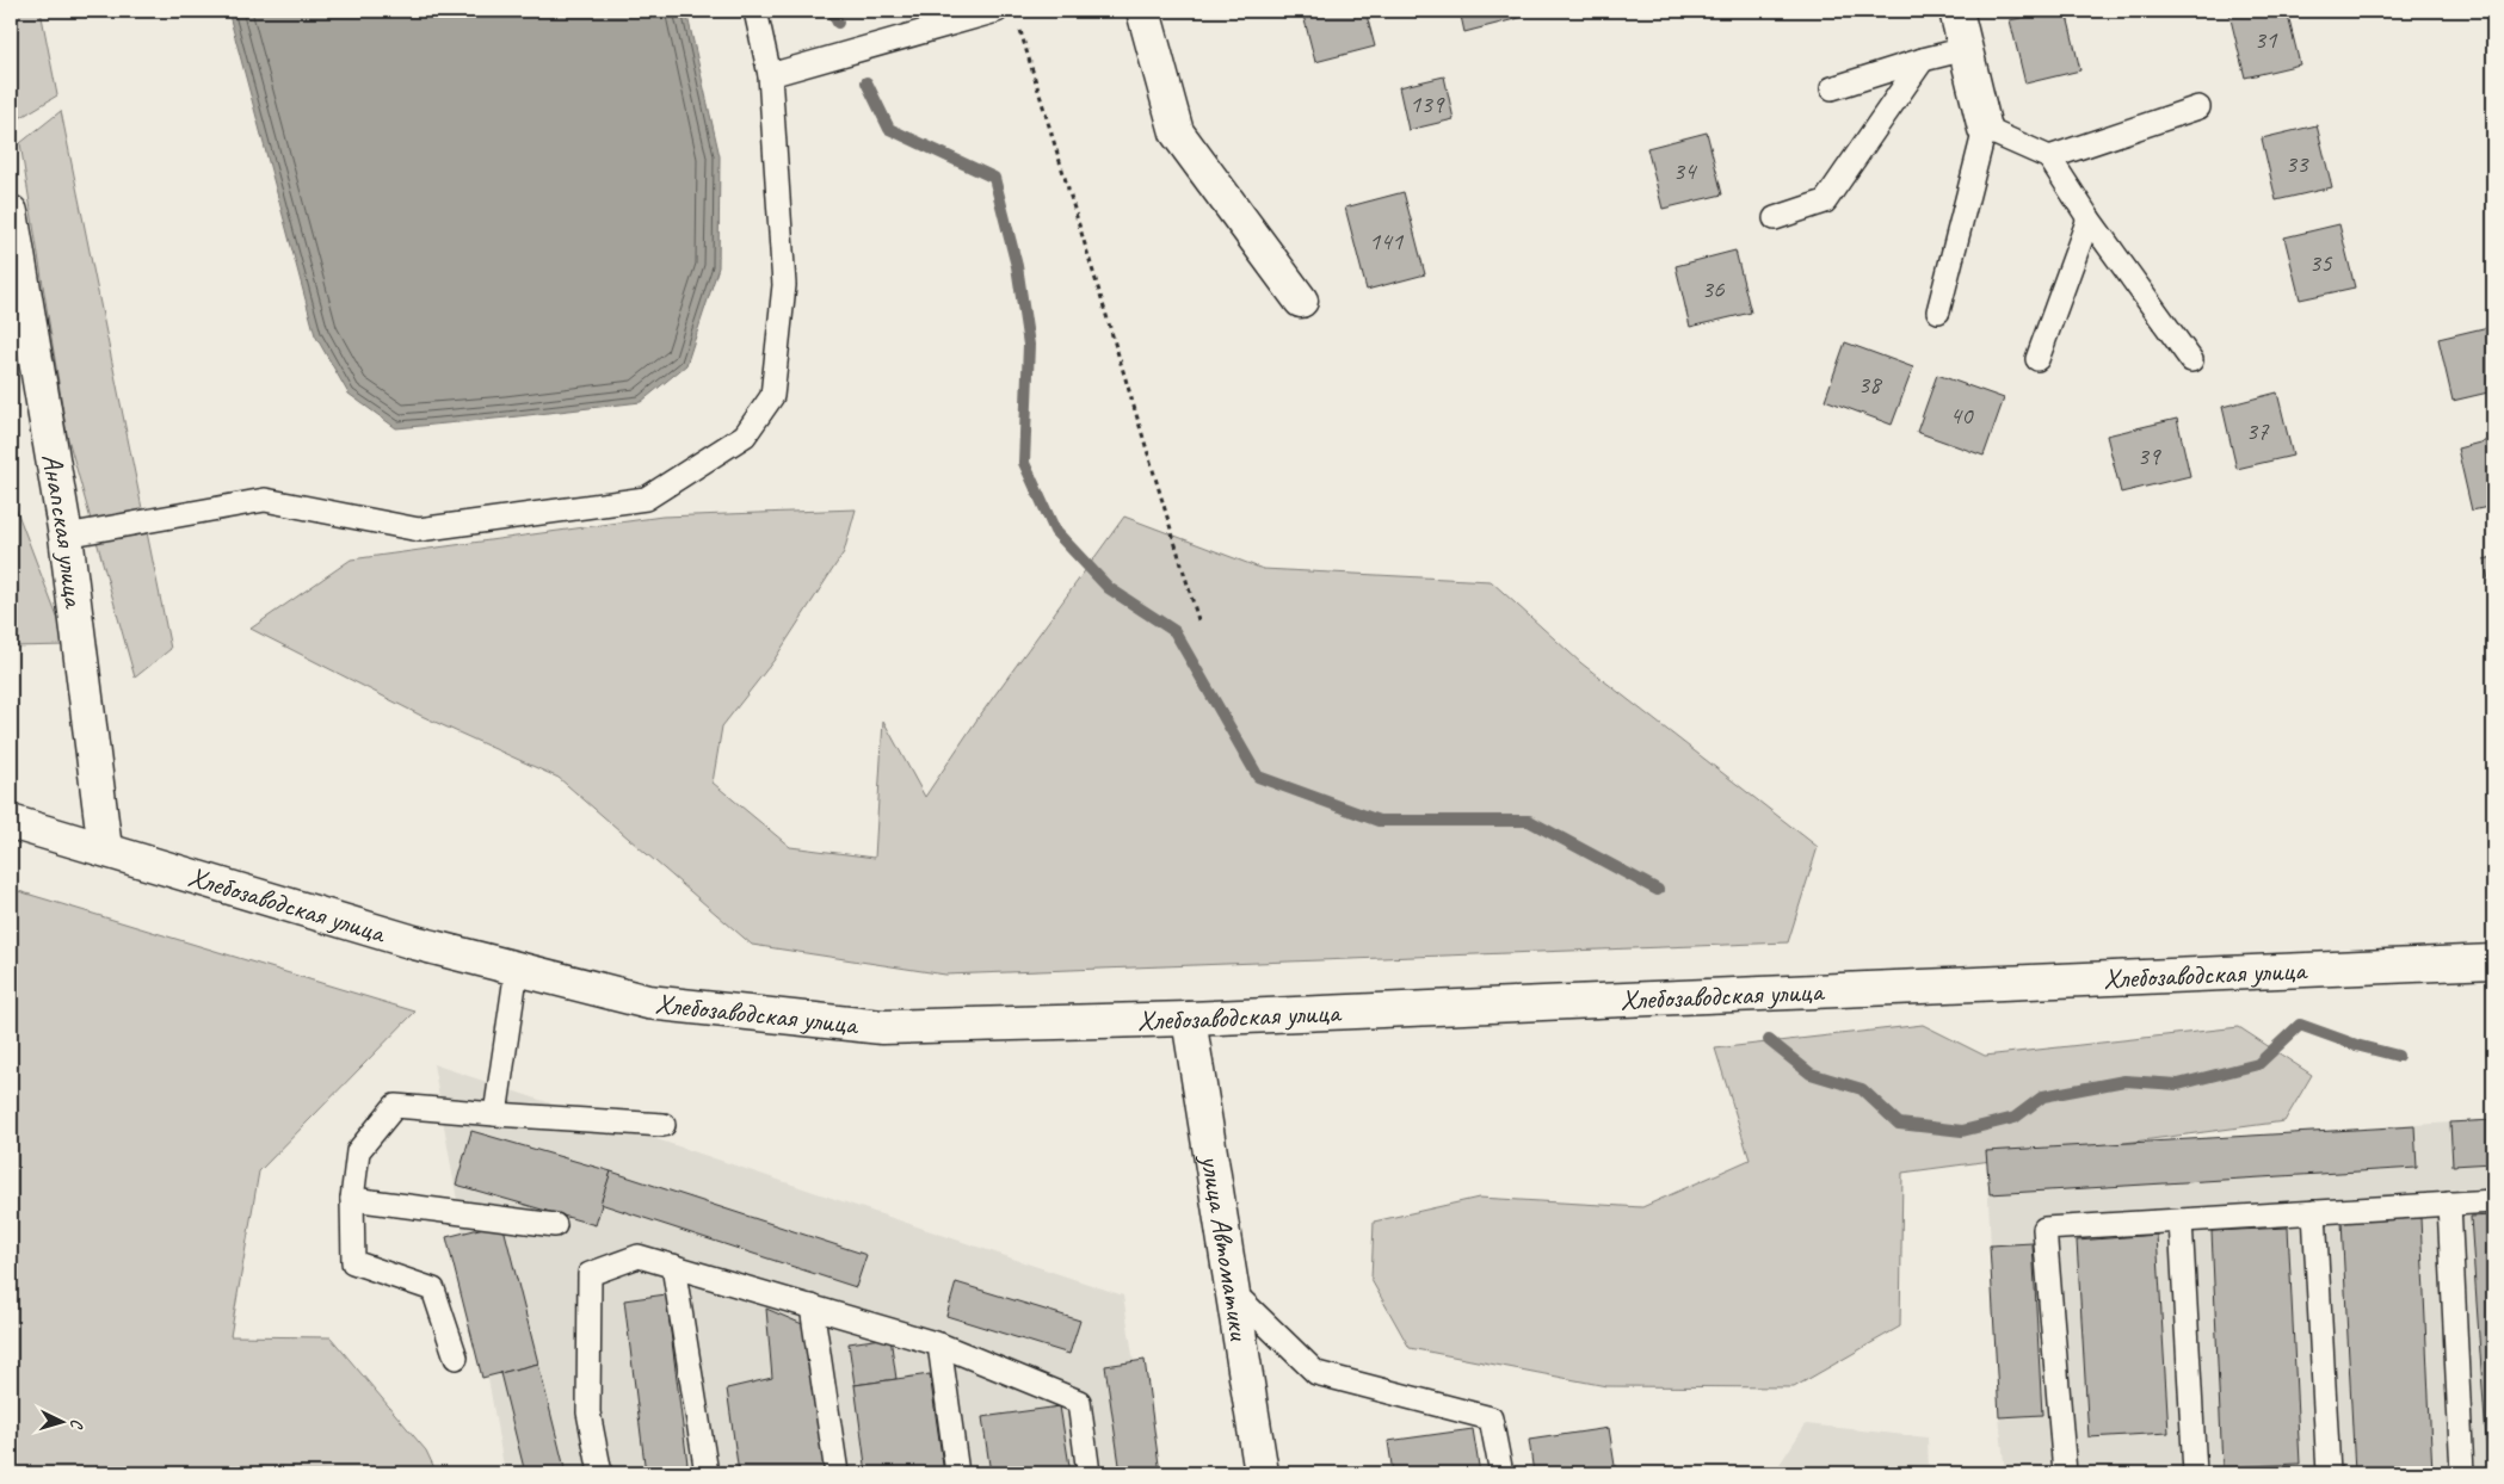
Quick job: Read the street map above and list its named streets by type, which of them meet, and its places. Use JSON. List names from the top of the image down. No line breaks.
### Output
{"streets":{"main road":["Анапская улица","Хлебозаводская улица","улица Автоматики"]},"crossings":[["Анапская улица","Хлебозаводская улица"],["Хлебозаводская улица","улица Автоматики"]],"house_numbers":["31","139","33","34","141","35","36","38","40","37","39"],"north":"right"}
